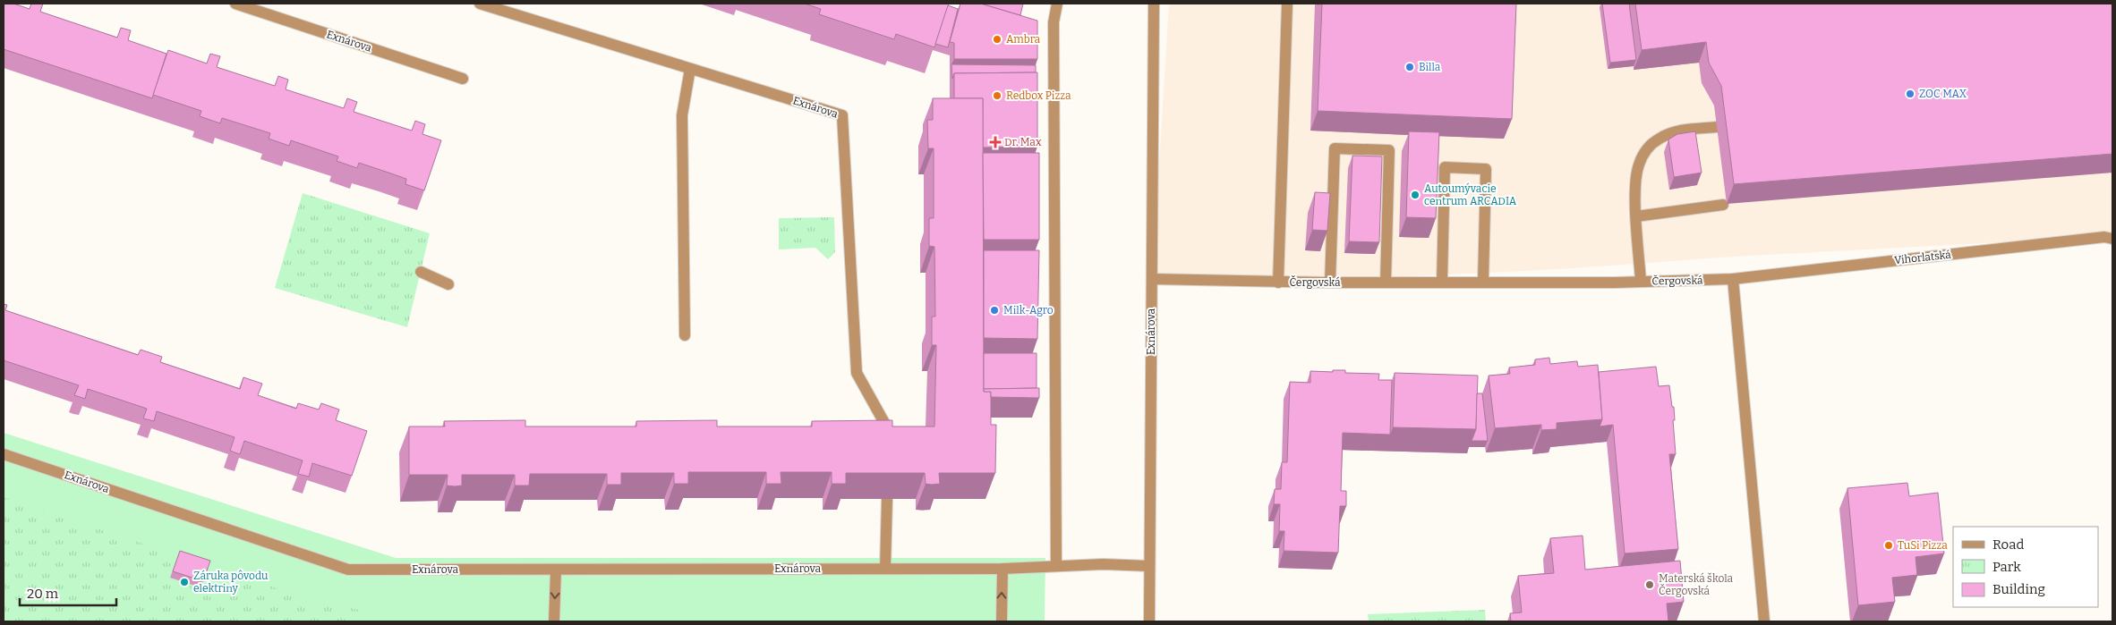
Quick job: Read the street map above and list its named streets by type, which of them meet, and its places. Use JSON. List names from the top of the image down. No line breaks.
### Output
{"streets":{"street":["Exnárova","Vihorlatská","Čergovská"]},"crossings":[["Exnárova","Čergovská"],["Vihorlatská","Čergovská"]],"places":{"other":["Ambra","Billa","ZOC MAX","Redbox Pizza","Autoumývacie centrum ARCADIA","Milk-Agro","TuSi Pizza","Záruka pôvodu elektriny","Materská škola Čergovská"],"health":["Dr. Max"]},"legend":["Road","Park","Building"],"scale_bar":"20 m"}
